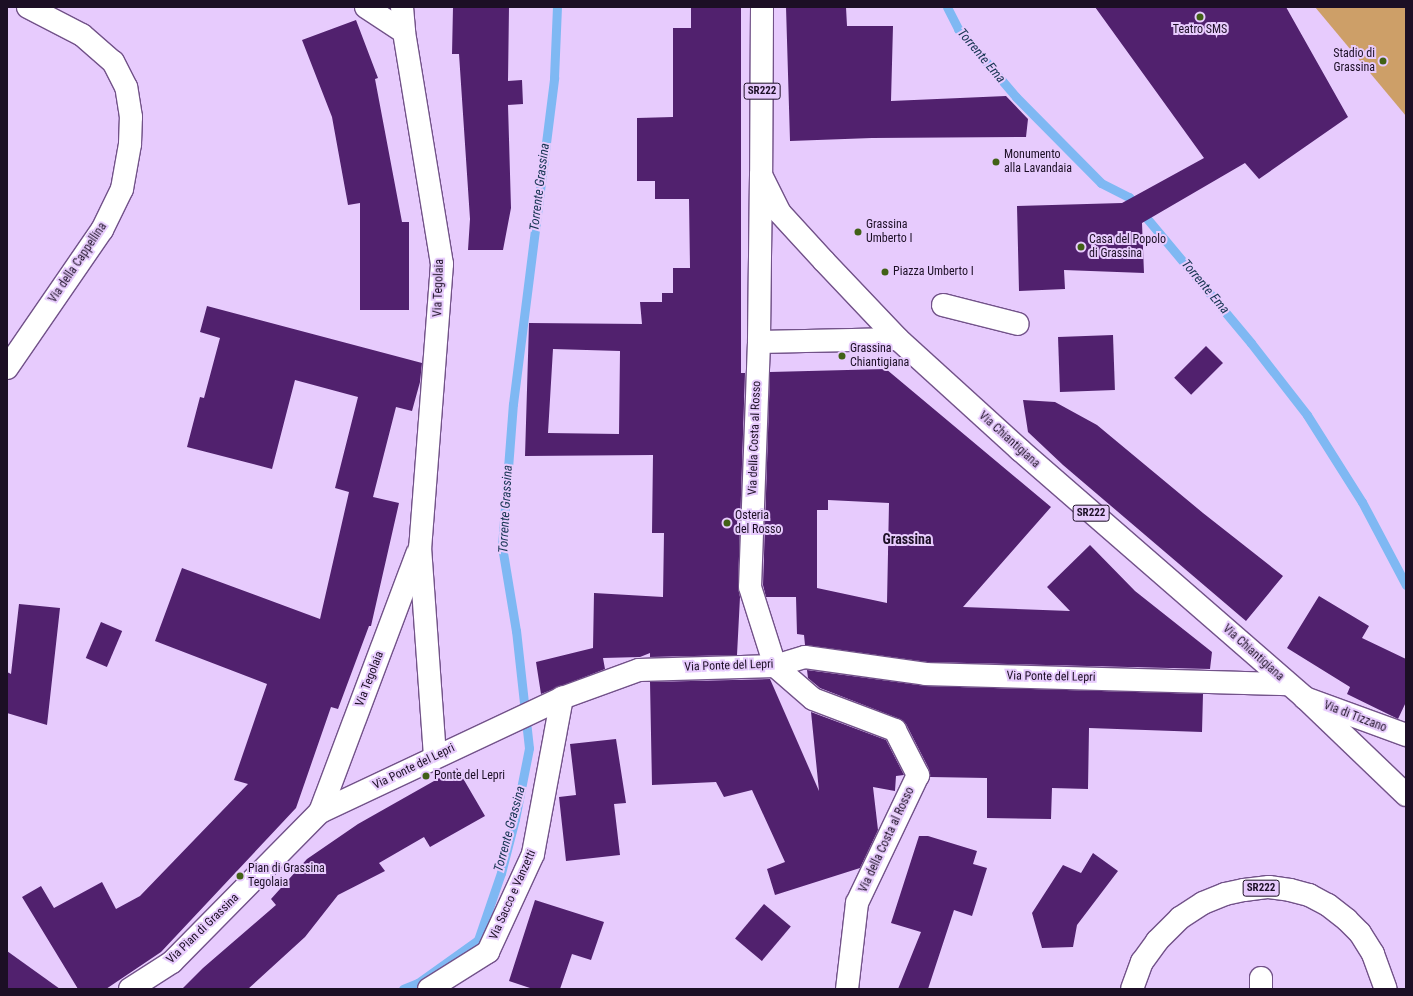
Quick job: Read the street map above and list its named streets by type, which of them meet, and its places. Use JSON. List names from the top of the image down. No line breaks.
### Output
{"streets":{"street":["SR222","Via della Cappellina","Via Tegolaia","Via della Costa al Rosso","Via Chiantigiana","Via Ponte del Lepri","Via di Tizzano","Via Sacco e Vanzetti","Via Pian di Grassina"]},"crossings":[["Via Tegolaia","Via Ponte del Lepri"],["Via Tegolaia","Via Pian di Grassina"],["Via della Costa al Rosso","Via Ponte del Lepri"],["Via Chiantigiana","Via Ponte del Lepri"],["Via Chiantigiana","Via di Tizzano"],["Via Ponte del Lepri","Via Sacco e Vanzetti"],["Via Ponte del Lepri","Via Pian di Grassina"]],"districts":["Grassina"],"water":["Torrente Ema","Torrente Grassina"],"places":["Teatro SMS","Stadio di Grassina","Monumento alla Lavandaia","Grassina Umberto I","Casa del Popolo di Grassina","Piazza Umberto I","Grassina Chiantigiana","Osteria del Rosso","Ponte del Lepri","Pian di Grassina Tegolaia"]}
